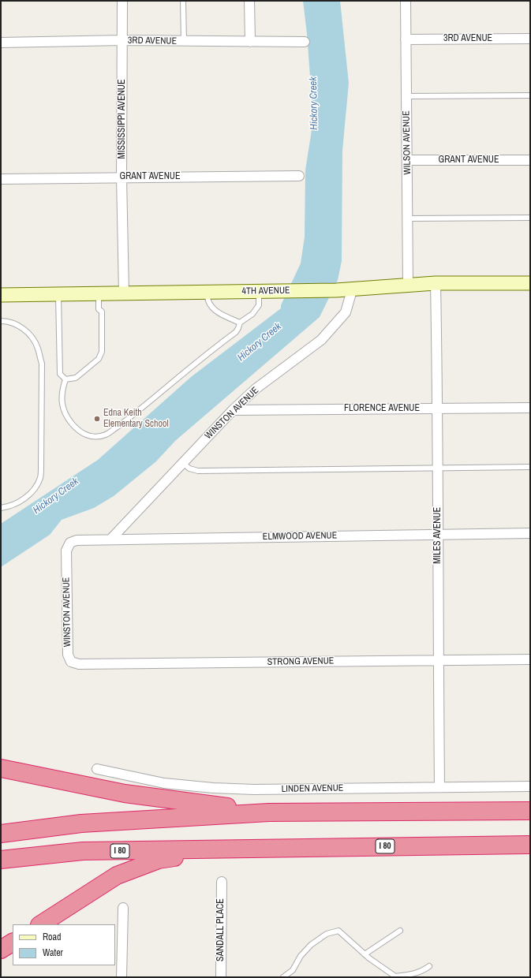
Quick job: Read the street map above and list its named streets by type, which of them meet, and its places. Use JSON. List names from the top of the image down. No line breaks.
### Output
{"streets":{"highway":["I 80"],"street":["3RD AVENUE","MISSISSIPPI AVENUE","WILSON AVENUE","GRANT AVENUE","4TH AVENUE","FLORENCE AVENUE","WINSTON AVENUE","MILES AVENUE","ELMWOOD AVENUE","STRONG AVENUE","LINDEN AVENUE","SANDALL PLACE"]},"crossings":[["3RD AVENUE","MISSISSIPPI AVENUE"],["3RD AVENUE","WILSON AVENUE"],["MISSISSIPPI AVENUE","GRANT AVENUE"],["MISSISSIPPI AVENUE","4TH AVENUE"],["WILSON AVENUE","GRANT AVENUE"],["WILSON AVENUE","4TH AVENUE"],["4TH AVENUE","WINSTON AVENUE"],["4TH AVENUE","MILES AVENUE"],["FLORENCE AVENUE","WINSTON AVENUE"],["FLORENCE AVENUE","MILES AVENUE"],["WINSTON AVENUE","ELMWOOD AVENUE"],["WINSTON AVENUE","STRONG AVENUE"],["MILES AVENUE","ELMWOOD AVENUE"],["MILES AVENUE","STRONG AVENUE"],["MILES AVENUE","LINDEN AVENUE"]],"water":["Hickory Creek"],"places":["Edna Keith Elementary School"],"legend":["Road","Water"]}
